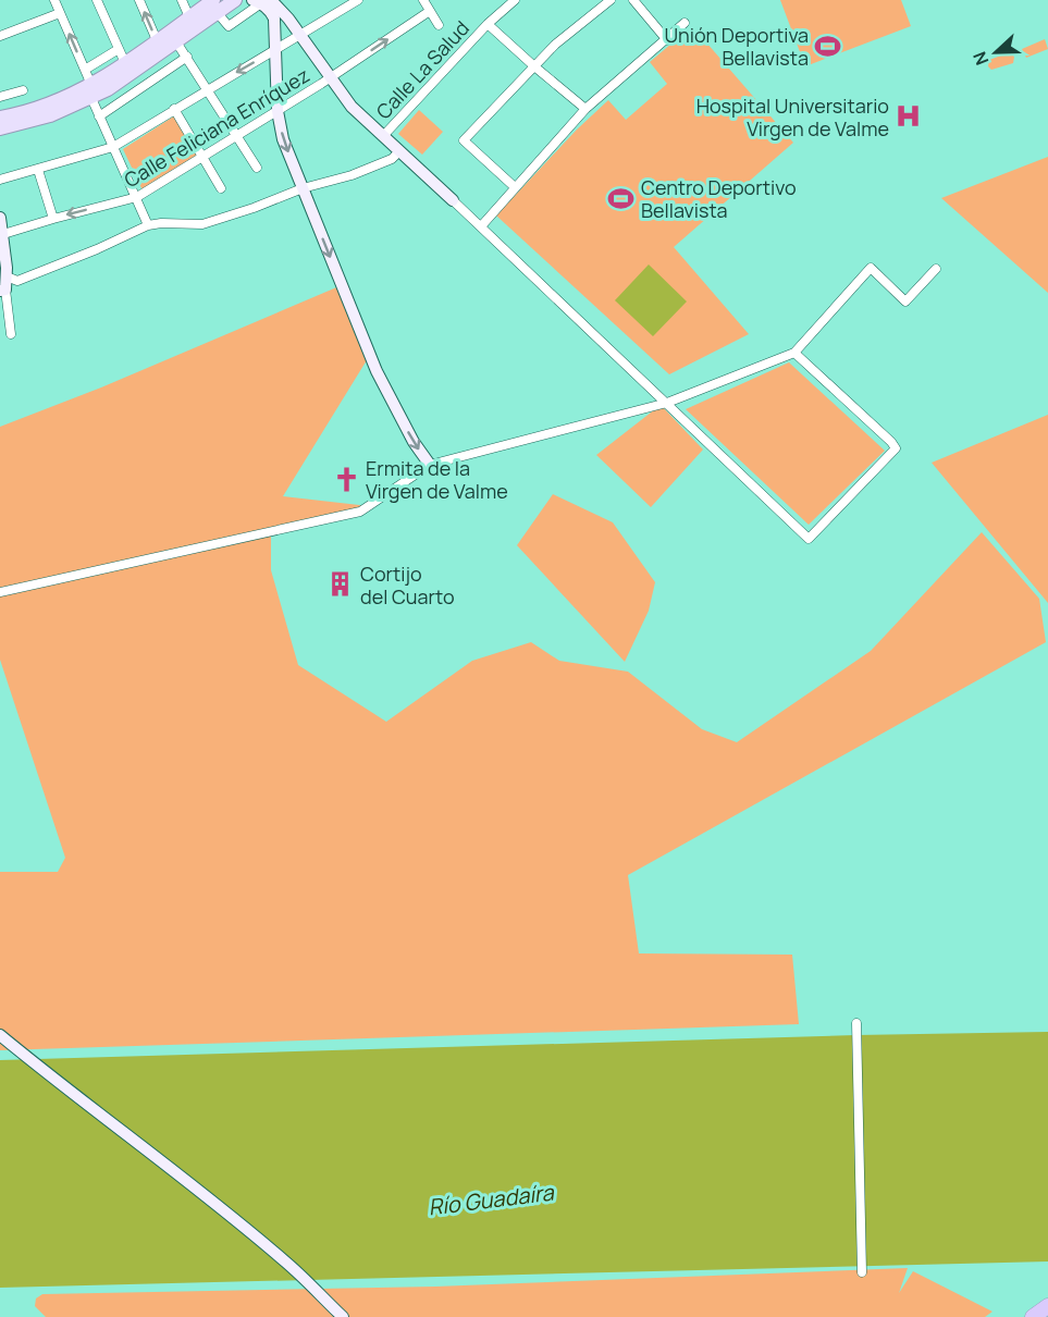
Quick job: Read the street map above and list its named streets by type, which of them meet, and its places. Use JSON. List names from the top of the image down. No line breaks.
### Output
{"streets":{"street":["Calle La Salud","Calle Feliciana Enríquez"]},"water":["Río Guadaíra"],"places":{"sports":["Unión Deportiva Bellavista","Centro Deportivo Bellavista"],"hospital":["Hospital Universitario Virgen de Valme"],"church":["Ermita de la Virgen de Valme"],"building":["Cortijo del Cuarto"]},"north":"left"}
